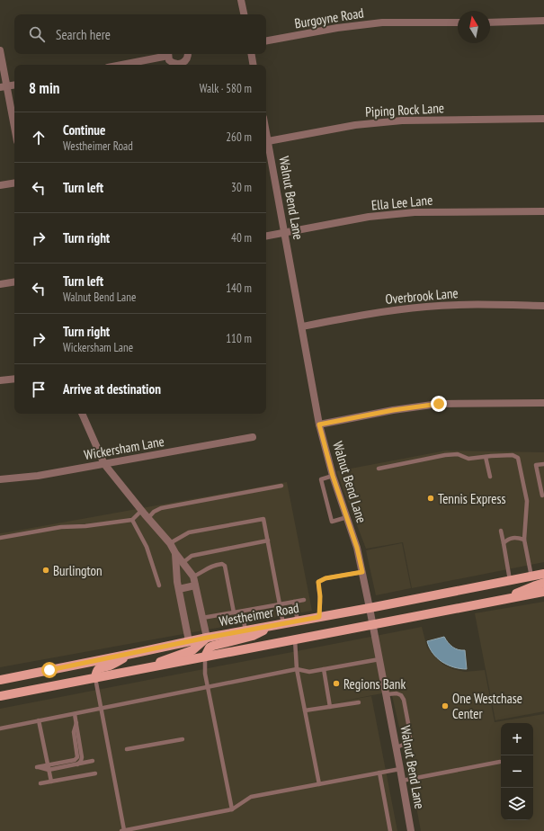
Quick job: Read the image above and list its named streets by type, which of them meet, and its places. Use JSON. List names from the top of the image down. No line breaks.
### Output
{"streets":{"main road":["Westheimer Road"],"street":["Burgoyne Road","Piping Rock Lane","Walnut Bend Lane","Ella Lee Lane","Overbrook Lane","Wickersham Lane"]},"crossings":[["Piping Rock Lane","Walnut Bend Lane"],["Walnut Bend Lane","Ella Lee Lane"],["Walnut Bend Lane","Overbrook Lane"],["Walnut Bend Lane","Westheimer Road"]],"places":["Tennis Express","Burlington","Regions Bank","One Westchase Center"],"north":"top","page":{"search":"Search here","heading":["8 min","Walk · 580 m"],"list":[["Continue","Westheimer Road","260 m"],["Turn left","30 m"],["Turn right","40 m"],["Turn left","Walnut Bend Lane","140 m"],["Turn right","Wickersham Lane","110 m"],"Arrive at destination"],"map_buttons":["+","−"]}}
